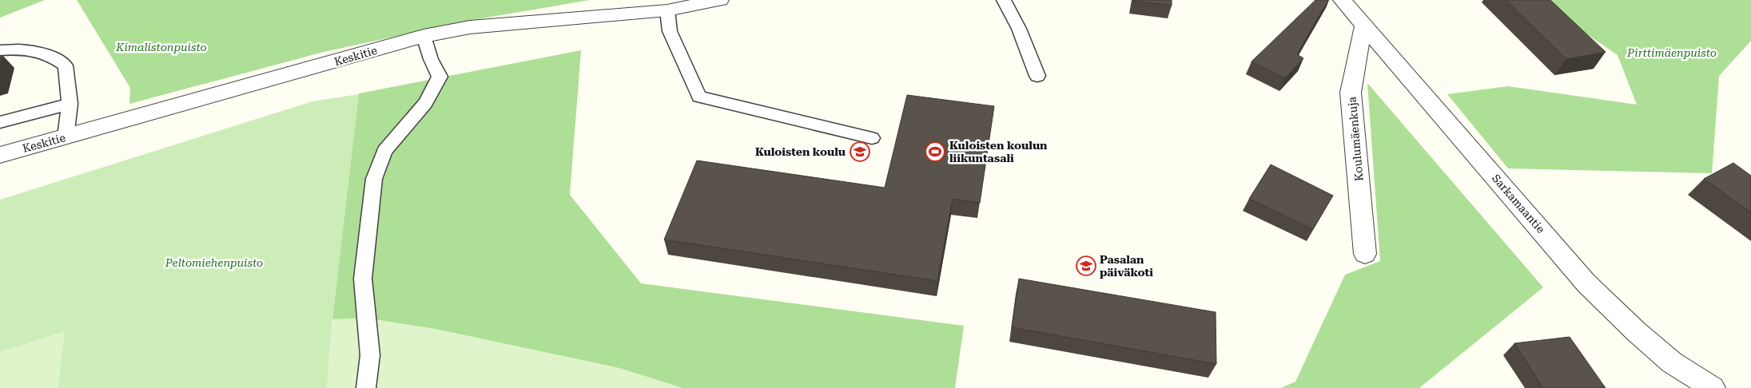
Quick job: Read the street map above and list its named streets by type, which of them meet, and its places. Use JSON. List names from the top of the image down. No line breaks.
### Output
{"streets":{"street":["Keskitie","Koulumäenkuja","Sarkamaantie"]},"crossings":[["Koulumäenkuja","Sarkamaantie"]],"parks":["Kimalistonpuisto","Pirttimäenpuisto","Peltomiehenpuisto"],"places":{"school or university":["Kuloisten koulu","Pasalan päiväkoti"],"sports":["Kuloisten koulun liikuntasali"]}}
